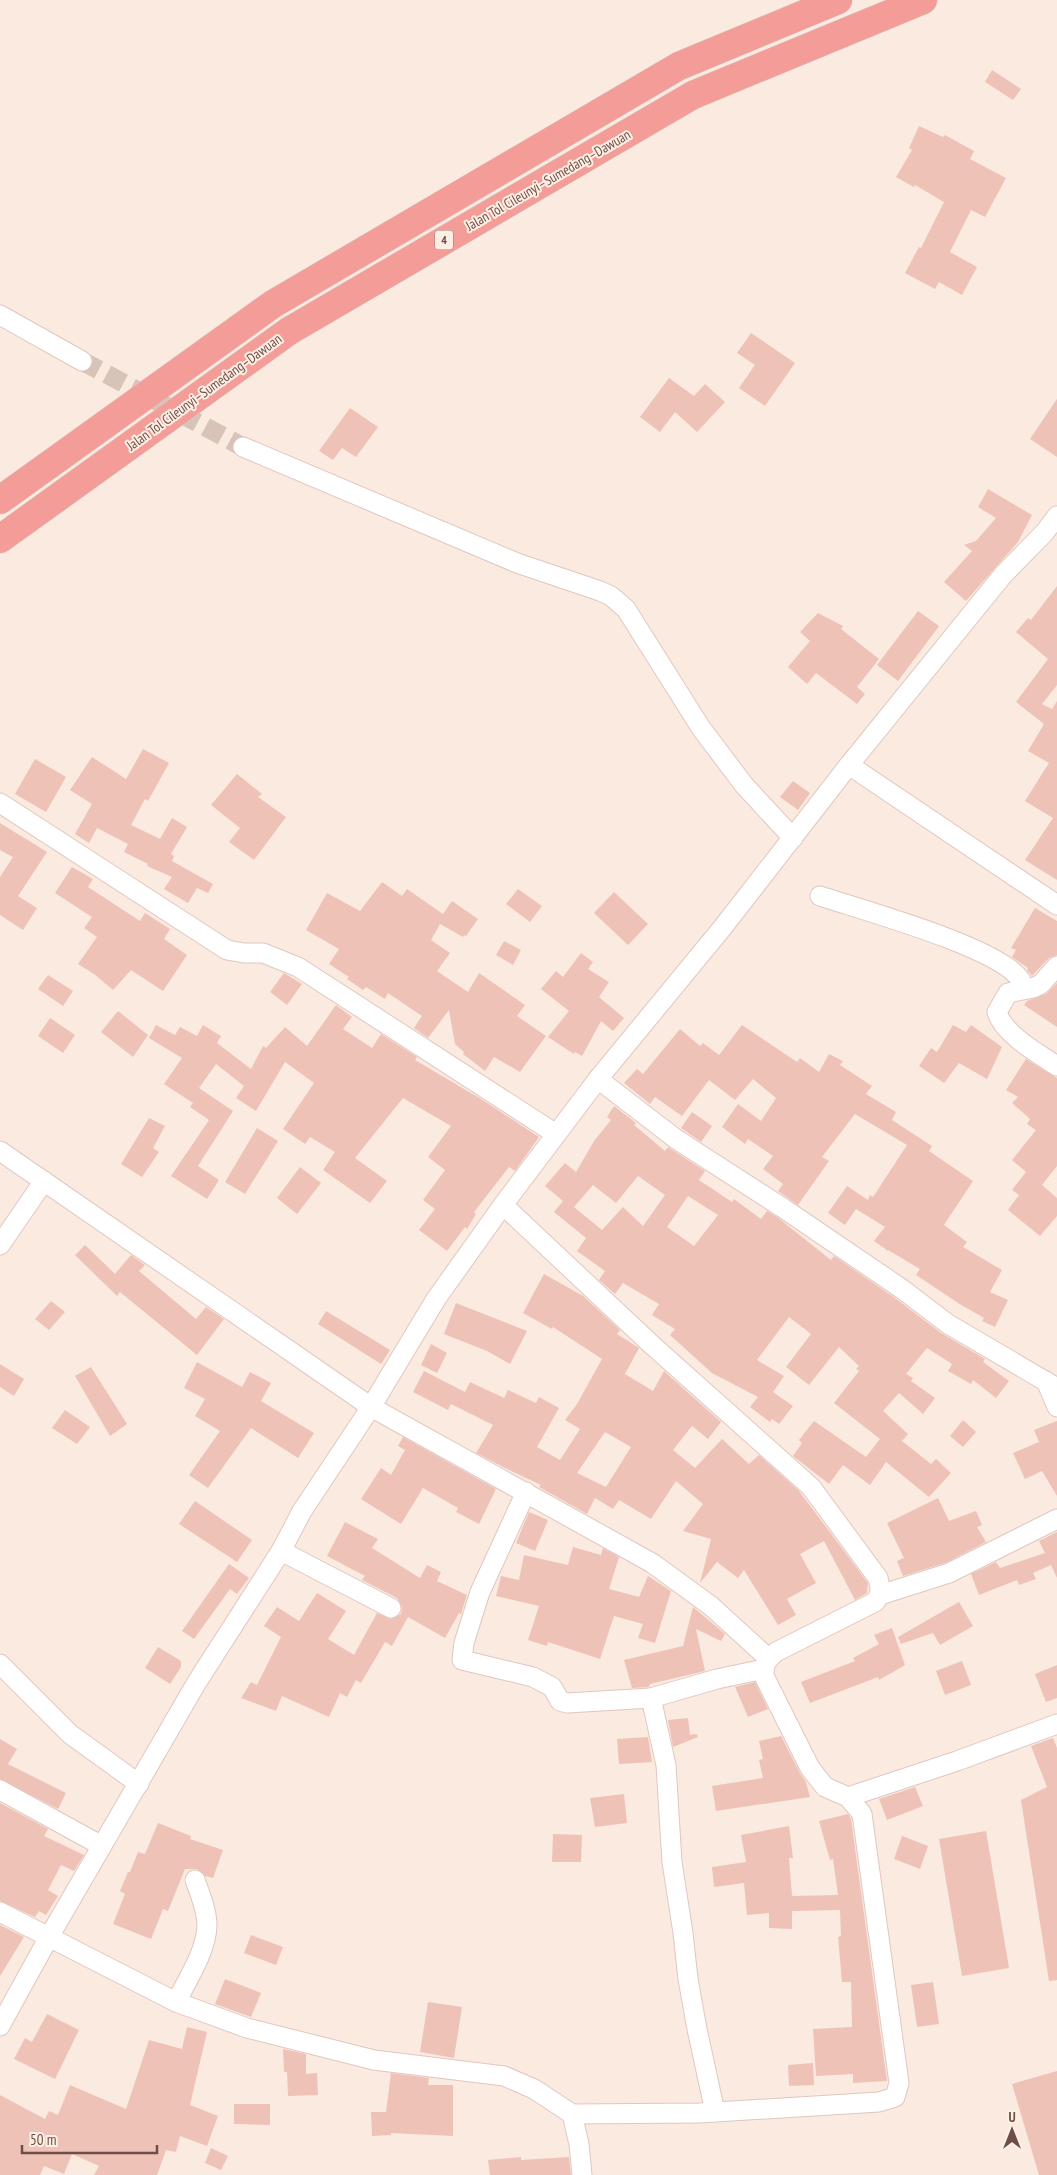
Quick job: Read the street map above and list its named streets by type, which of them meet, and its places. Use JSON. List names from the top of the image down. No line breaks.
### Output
{"streets":{"highway":["Jalan Tol Cileunyi–Sumedang–Dawuan","4"]},"scale_bar":"50 m","north":"top"}
